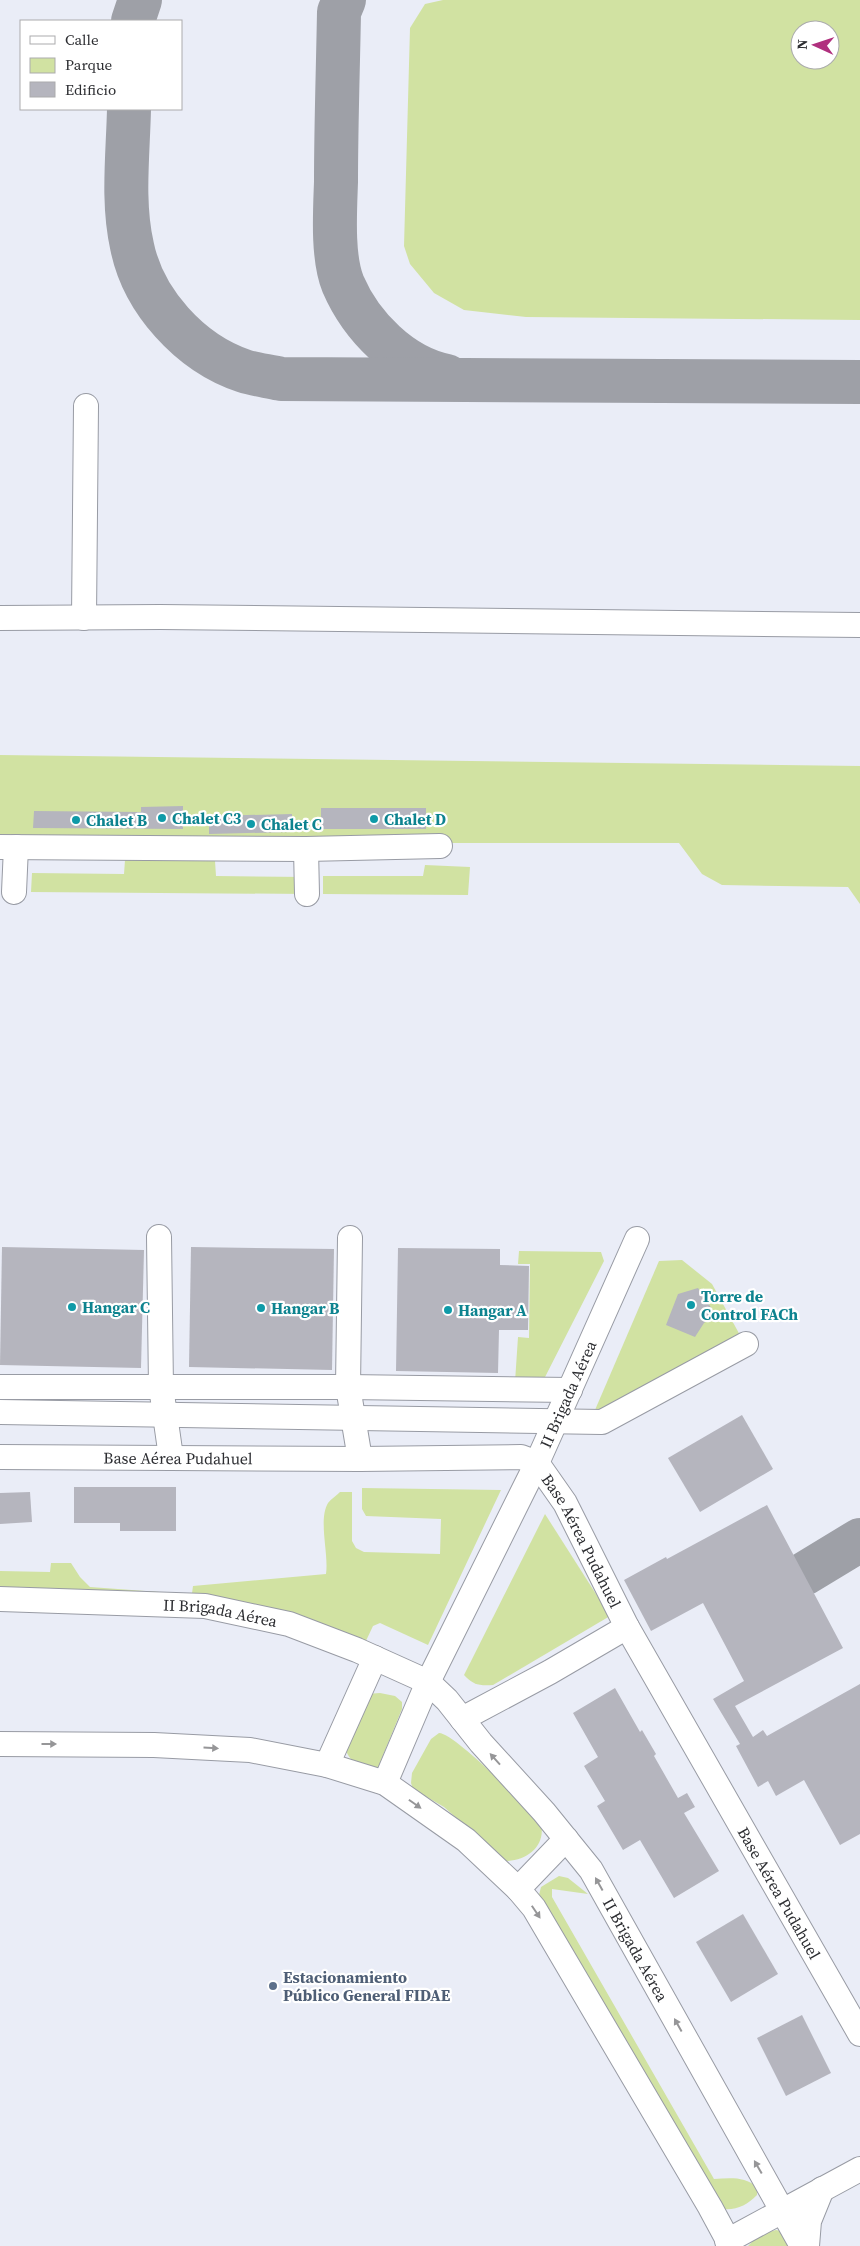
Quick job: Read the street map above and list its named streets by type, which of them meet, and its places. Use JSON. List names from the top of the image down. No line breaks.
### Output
{"streets":{"street":["II Brigada Aérea","Base Aérea Pudahuel"]},"crossings":[["II Brigada Aérea","Base Aérea Pudahuel"]],"places":["Chalet C3","Chalet D","Chalet B","Chalet C","Torre de Control FACh","Hangar C","Hangar B","Hangar A","Estacionamiento Público General FIDAE"],"legend":["Calle","Parque","Edificio"],"north":"left"}
